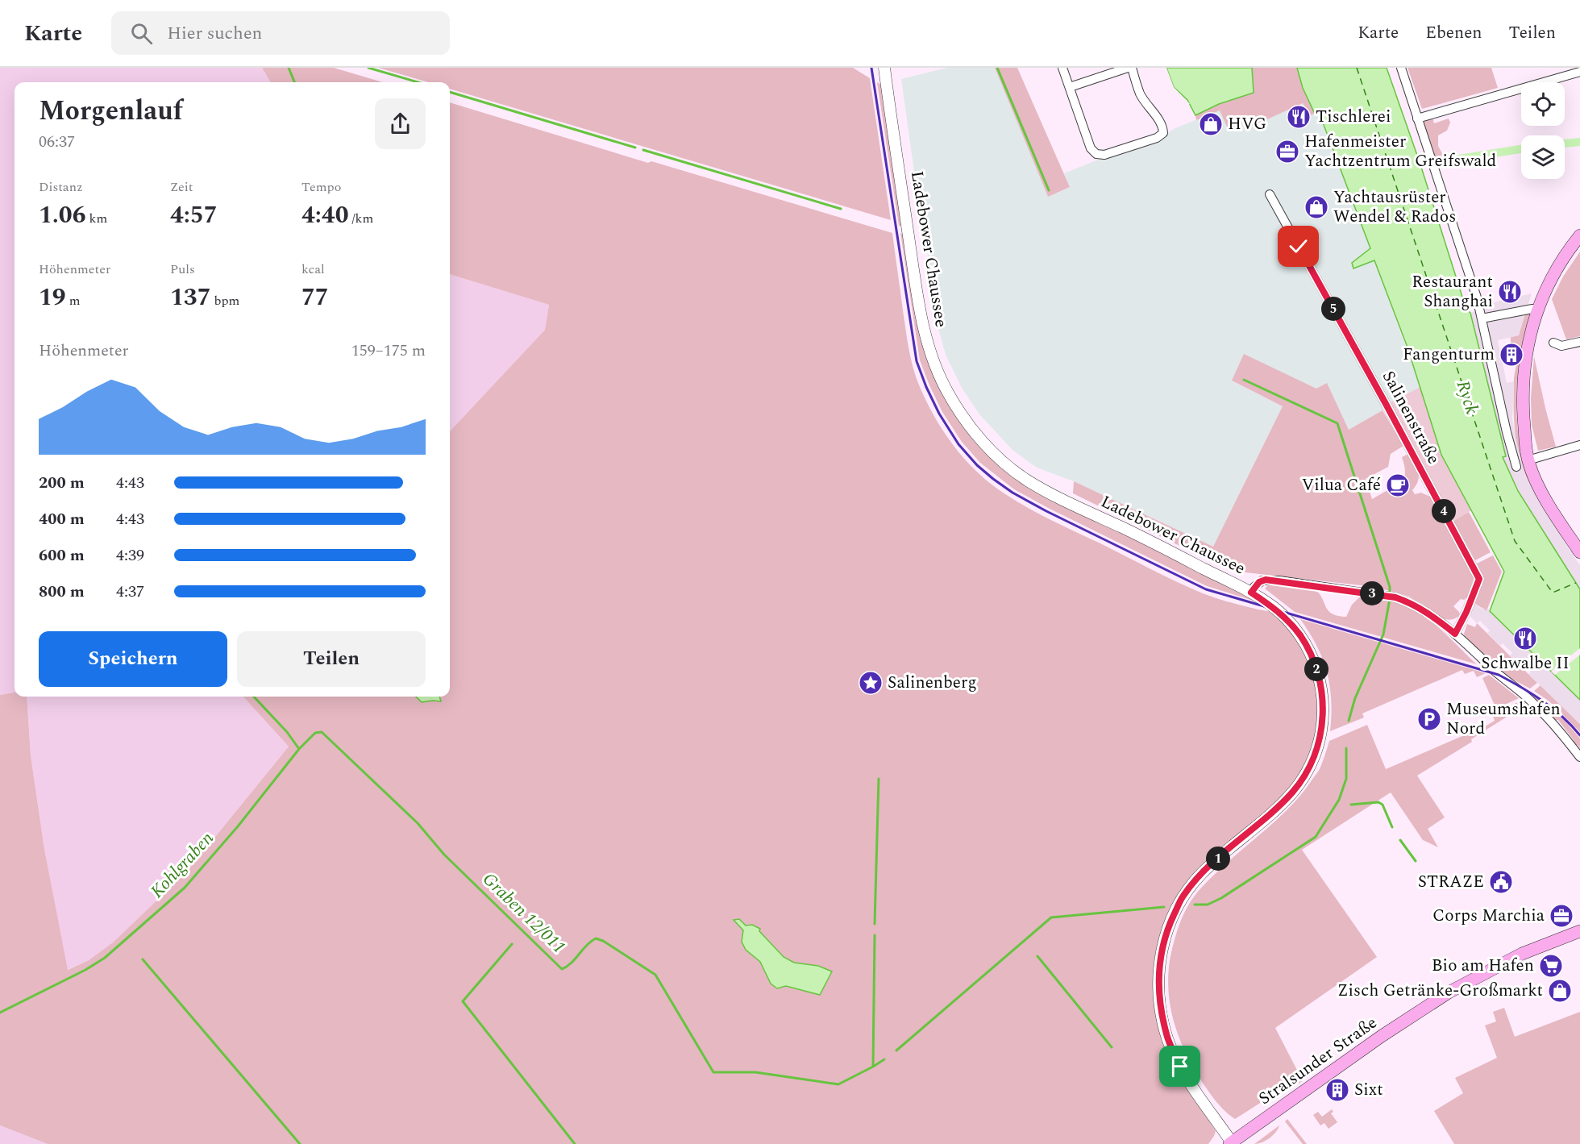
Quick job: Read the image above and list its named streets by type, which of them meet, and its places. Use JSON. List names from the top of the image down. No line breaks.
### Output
{"streets":{"main road":["Stralsunder Straße"],"street":["Ladebower Chaussee","Salinenstraße"]},"crossings":[["Ladebower Chaussee","Stralsunder Straße"]],"water":["Ryck","Kohlgraben","Graben 12/011"],"places":{"restaurant":["Tischlerei","Restaurant Shanghai","Schwalbe II"],"shop":["HVG","Yachtausrüster Wendel & Rados","Zisch Getränke-Großmarkt"],"office":["Hafenmeister Yachtzentrum Greifswald","Corps Marchia"],"building":["Fangenturm","Sixt"],"cafe":["Vilua Café"],"place":["Salinenberg"],"parking":["Museumshafen Nord"],"public building":["STRAZE"],"supermarket":["Bio am Hafen"]},"page":{"header":"Karte","search":"Hier suchen","nav":["Karte","Ebenen","Teilen"],"heading":["Morgenlauf","06:37"],"stats":[["Distanz","1.06 km"],["Zeit","4:57"],["Tempo","4:40 /km"],["Höhenmeter","19 m"],["Puls","137 bpm"],["kcal","77"]],"pins":["5","4","3","2","1"],"chart":["Höhenmeter","159–175 m"],"list":[{"name":"200 m","note":"4:43"},{"name":"400 m","note":"4:43"},{"name":"600 m","note":"4:39"},{"name":"800 m","note":"4:37"}],"buttons":["Speichern","Teilen"]}}
